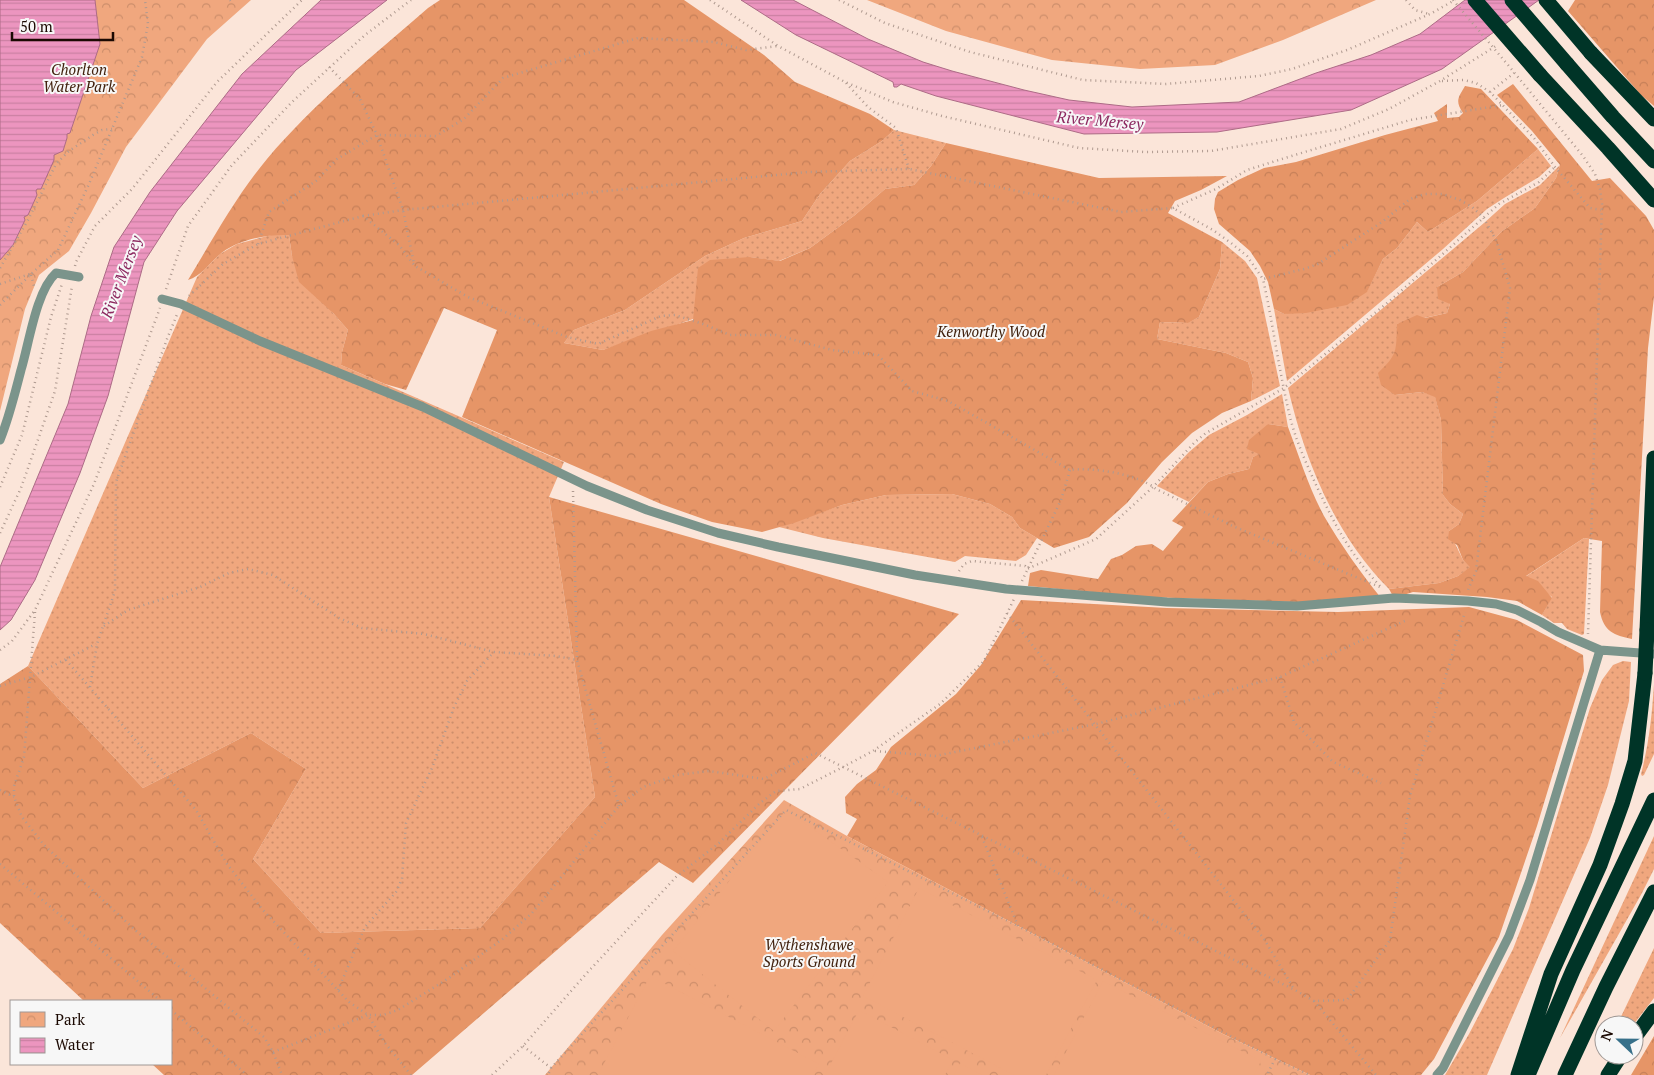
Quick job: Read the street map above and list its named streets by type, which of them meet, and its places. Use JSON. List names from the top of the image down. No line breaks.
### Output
{"water":["River Mersey"],"parks":["Chorlton Water Park","Kenworthy Wood","Wythenshawe Sports Ground"],"legend":["Park","Water"],"scale_bar":"50 m","north":"left"}
